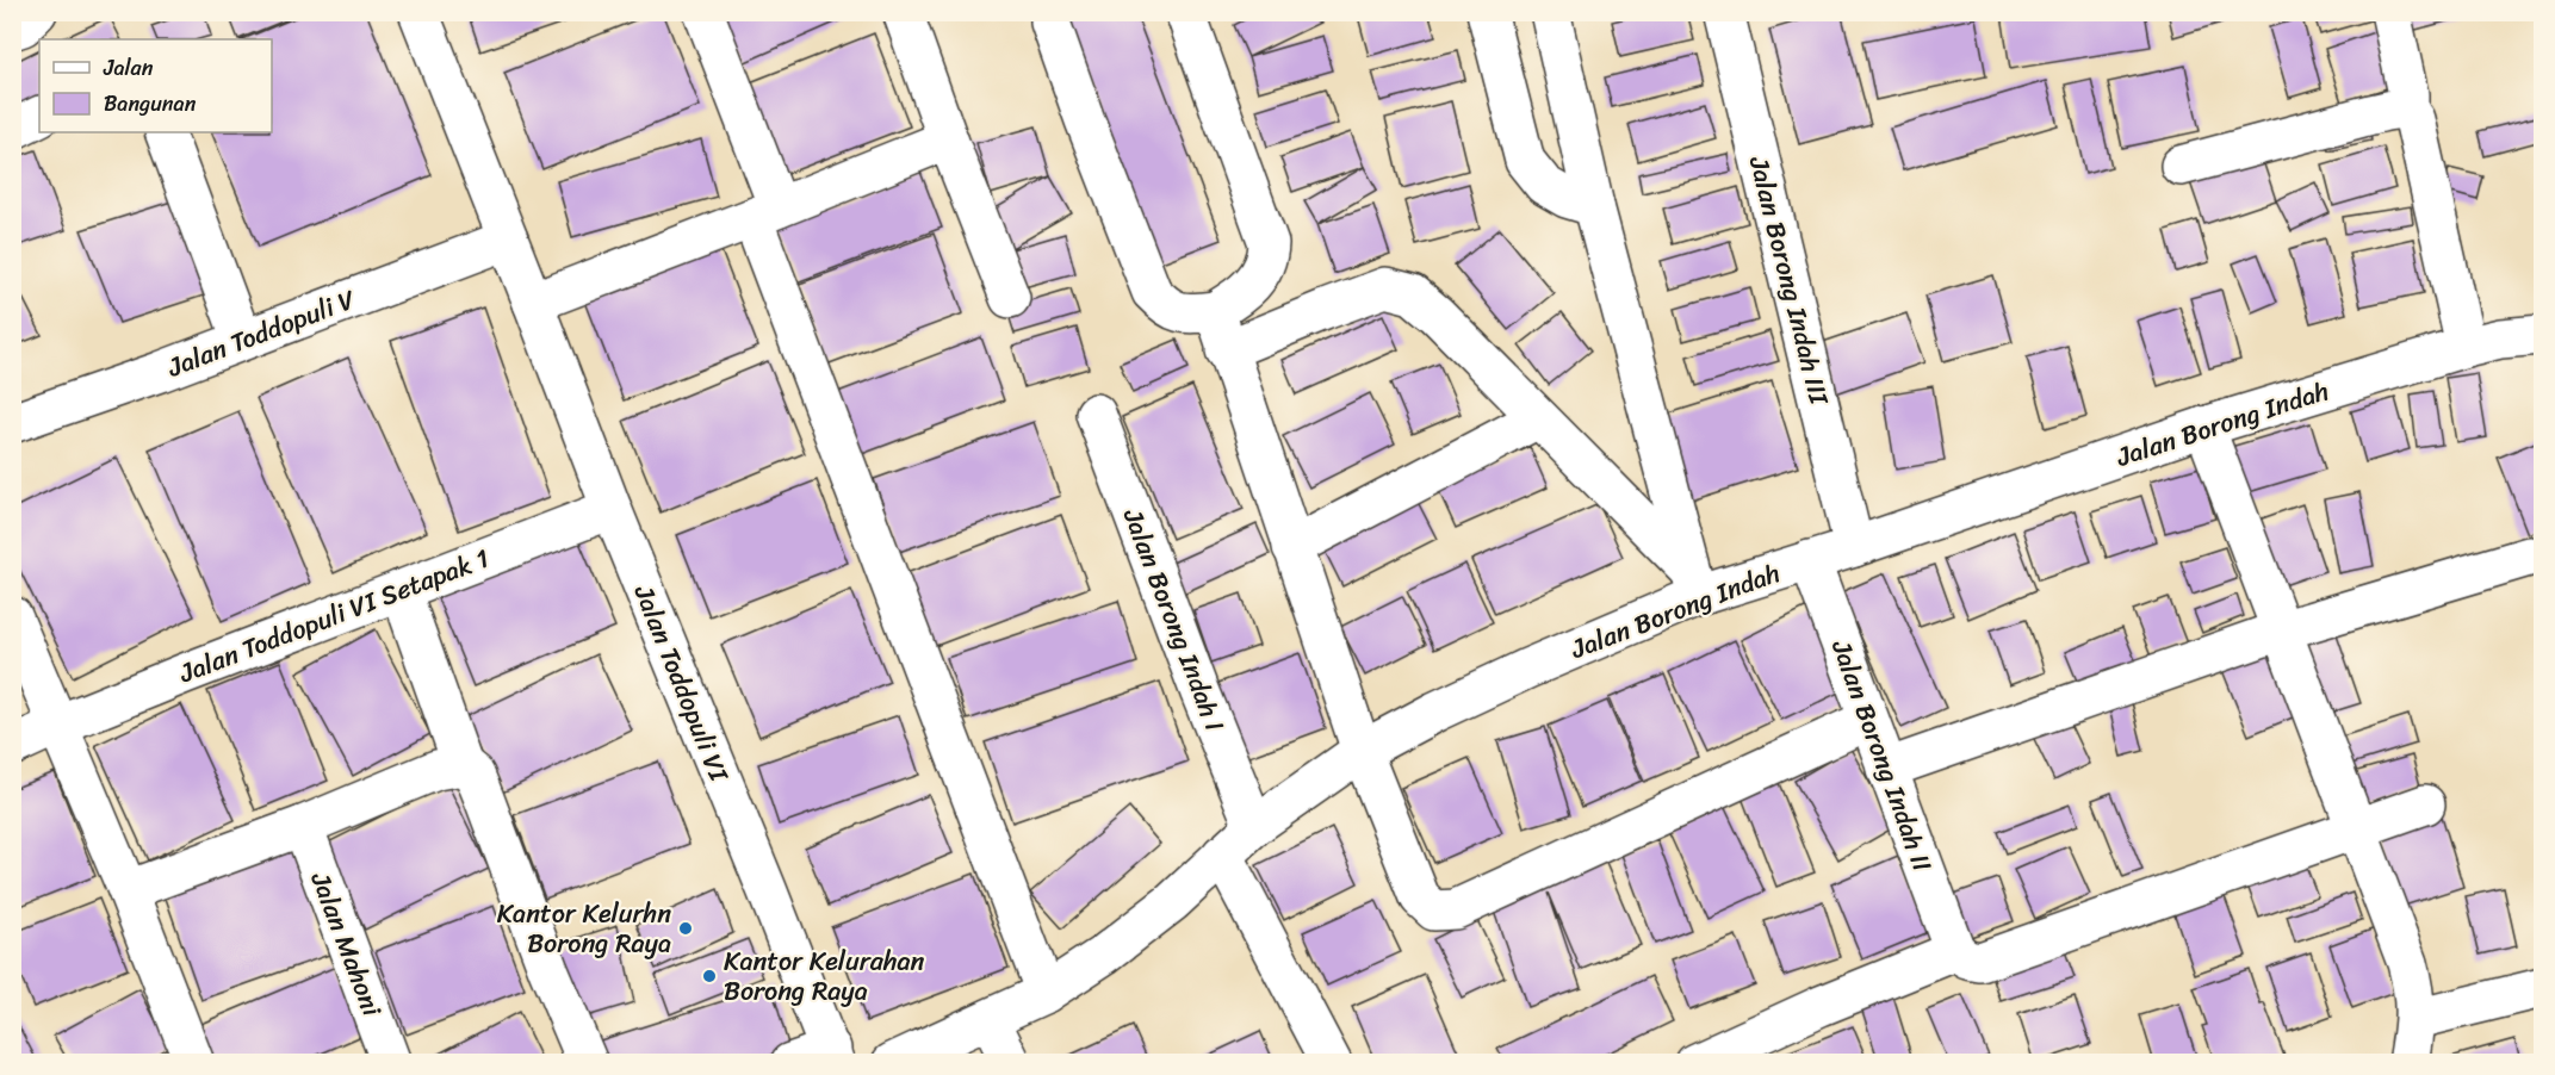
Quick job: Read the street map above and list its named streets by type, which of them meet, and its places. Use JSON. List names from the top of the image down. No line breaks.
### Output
{"streets":{"street":["Jalan Borong Indah III","Jalan Toddopuli V","Jalan Borong Indah","Jalan Toddopuli VI Setapak 1","Jalan Borong Indah I","Jalan Toddopuli VI","Jalan Borong Indah II","Jalan Mahoni"]},"crossings":[["Jalan Borong Indah III","Jalan Borong Indah"],["Jalan Toddopuli V","Jalan Toddopuli VI"],["Jalan Borong Indah","Jalan Borong Indah I"],["Jalan Borong Indah","Jalan Borong Indah II"],["Jalan Toddopuli VI Setapak 1","Jalan Toddopuli VI"]],"places":["Kantor Kelurhn Borong Raya","Kantor Kelurahan Borong Raya"],"legend":["Jalan","Bangunan"]}
